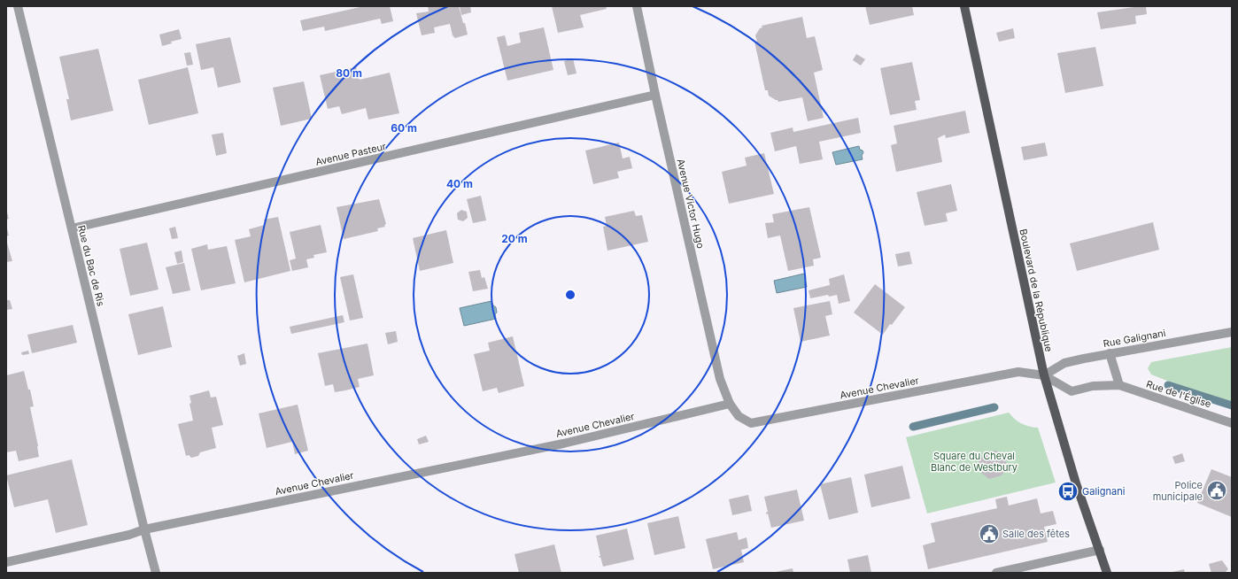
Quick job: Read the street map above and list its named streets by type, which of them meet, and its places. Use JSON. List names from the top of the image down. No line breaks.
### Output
{"streets":{"main road":["Boulevard de la République"],"street":["Avenue Pasteur","Avenue Victor Hugo","Rue du Bac de Ris","Rue Galignani","Avenue Chevalier","Rue de l'Église"]},"crossings":[["Avenue Pasteur","Avenue Victor Hugo"],["Avenue Pasteur","Rue du Bac de Ris"],["Avenue Victor Hugo","Avenue Chevalier"],["Rue du Bac de Ris","Avenue Chevalier"],["Boulevard de la République","Rue Galignani"],["Boulevard de la République","Avenue Chevalier"],["Boulevard de la République","Rue de l'Église"],["Rue Galignani","Avenue Chevalier"],["Rue Galignani","Rue de l'Église"],["Avenue Chevalier","Rue de l'Église"]],"parks":["Square du Cheval Blanc de Westbury"],"places":{"public building":["Police municipale","Salle des fêtes"],"bus stop":["Galignani"]},"rings":["80 m","60 m","40 m","20 m"]}
